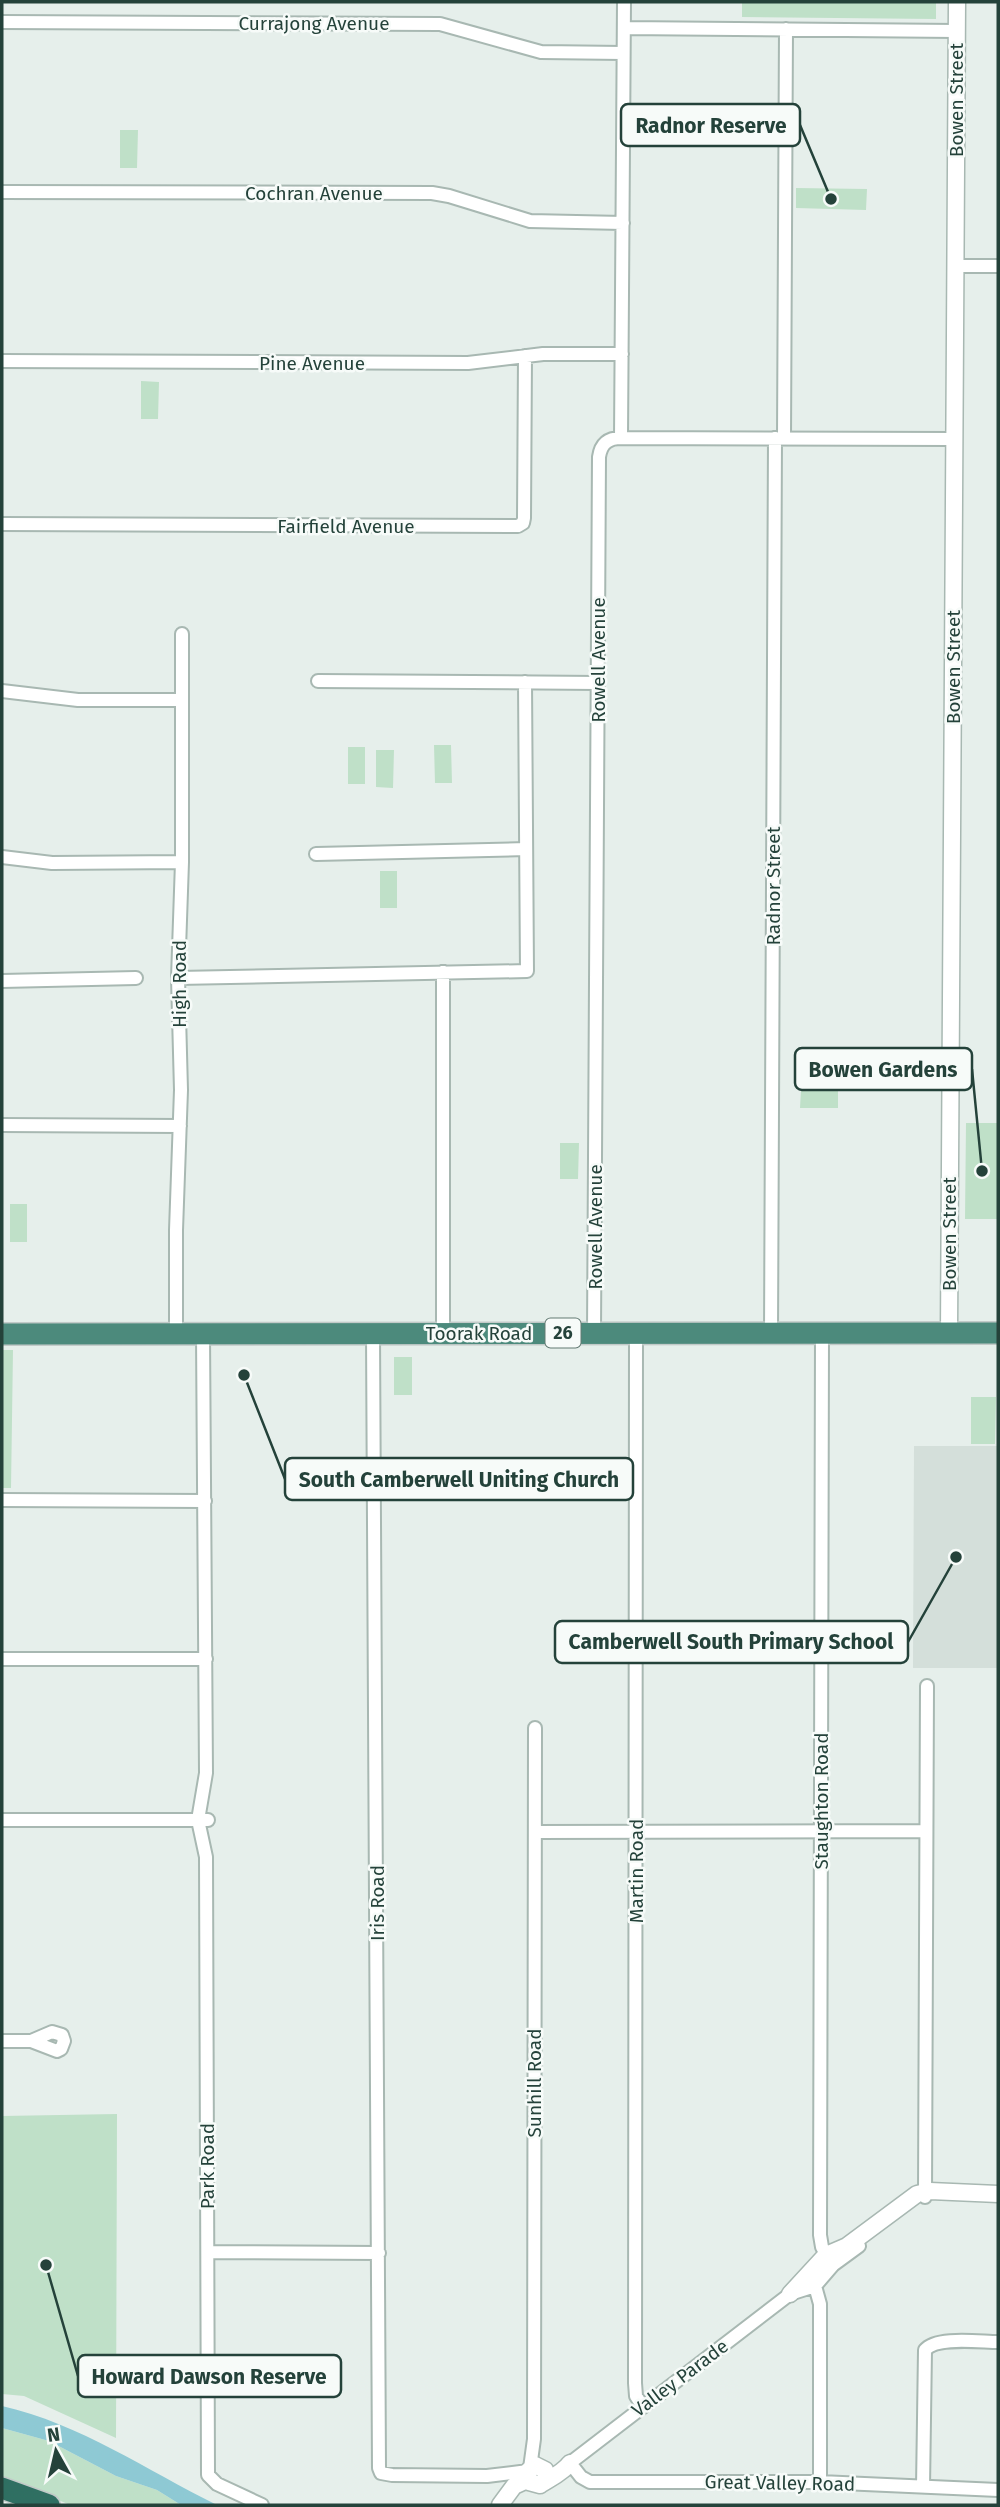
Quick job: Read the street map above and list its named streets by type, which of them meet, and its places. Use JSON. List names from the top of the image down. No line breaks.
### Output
{"streets":{"highway":["Toorak Road","26"],"street":["Currajong Avenue","Bowen Street","Cochran Avenue","Pine Avenue","Fairfield Avenue","Rowell Avenue","Radnor Street","High Road","Staughton Road","Martin Road","Iris Road","Sunhill Road","Park Road","Valley Parade","Great Valley Road"]},"crossings":[["Bowen Street","Toorak Road"],["Pine Avenue","Fairfield Avenue"],["Rowell Avenue","Toorak Road"],["Radnor Street","Toorak Road"],["High Road","Toorak Road"],["Toorak Road","Staughton Road"],["Toorak Road","Martin Road"],["Toorak Road","Iris Road"],["Toorak Road","Park Road"],["Staughton Road","Valley Parade"],["Martin Road","Valley Parade"],["Iris Road","Valley Parade"],["Sunhill Road","Valley Parade"],["Valley Parade","Great Valley Road"]],"places":["Radnor Reserve","Bowen Gardens","South Camberwell Uniting Church","Camberwell South Primary School","Howard Dawson Reserve"],"north":"top"}
